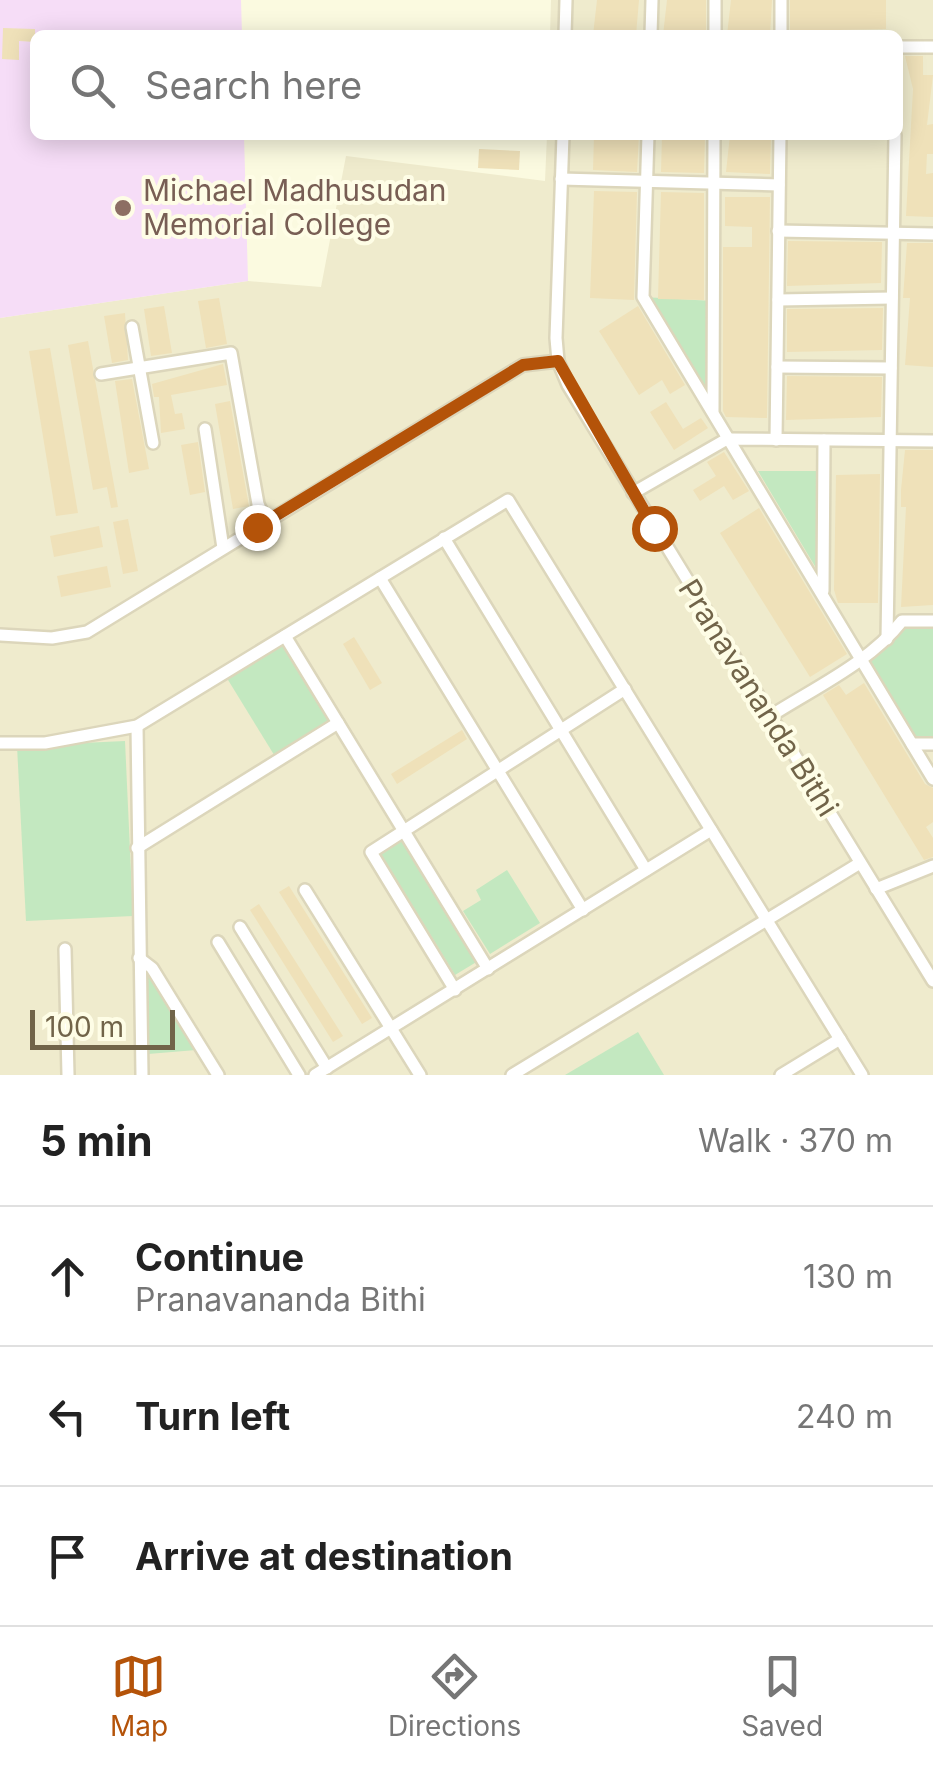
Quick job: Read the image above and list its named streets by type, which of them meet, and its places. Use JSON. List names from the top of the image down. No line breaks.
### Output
{"streets":{"street":["Pranavananda Bithi"]},"places":["Michael Madhusudan Memorial College"],"scale_bar":"100 m","page":{"search":"Search here","scale":"100 m","heading":["5 min","Walk · 370 m"],"list":[["Continue","Pranavananda Bithi","130 m"],["Turn left","240 m"],"Arrive at destination"],"nav":["Map","Directions","Saved"]}}
